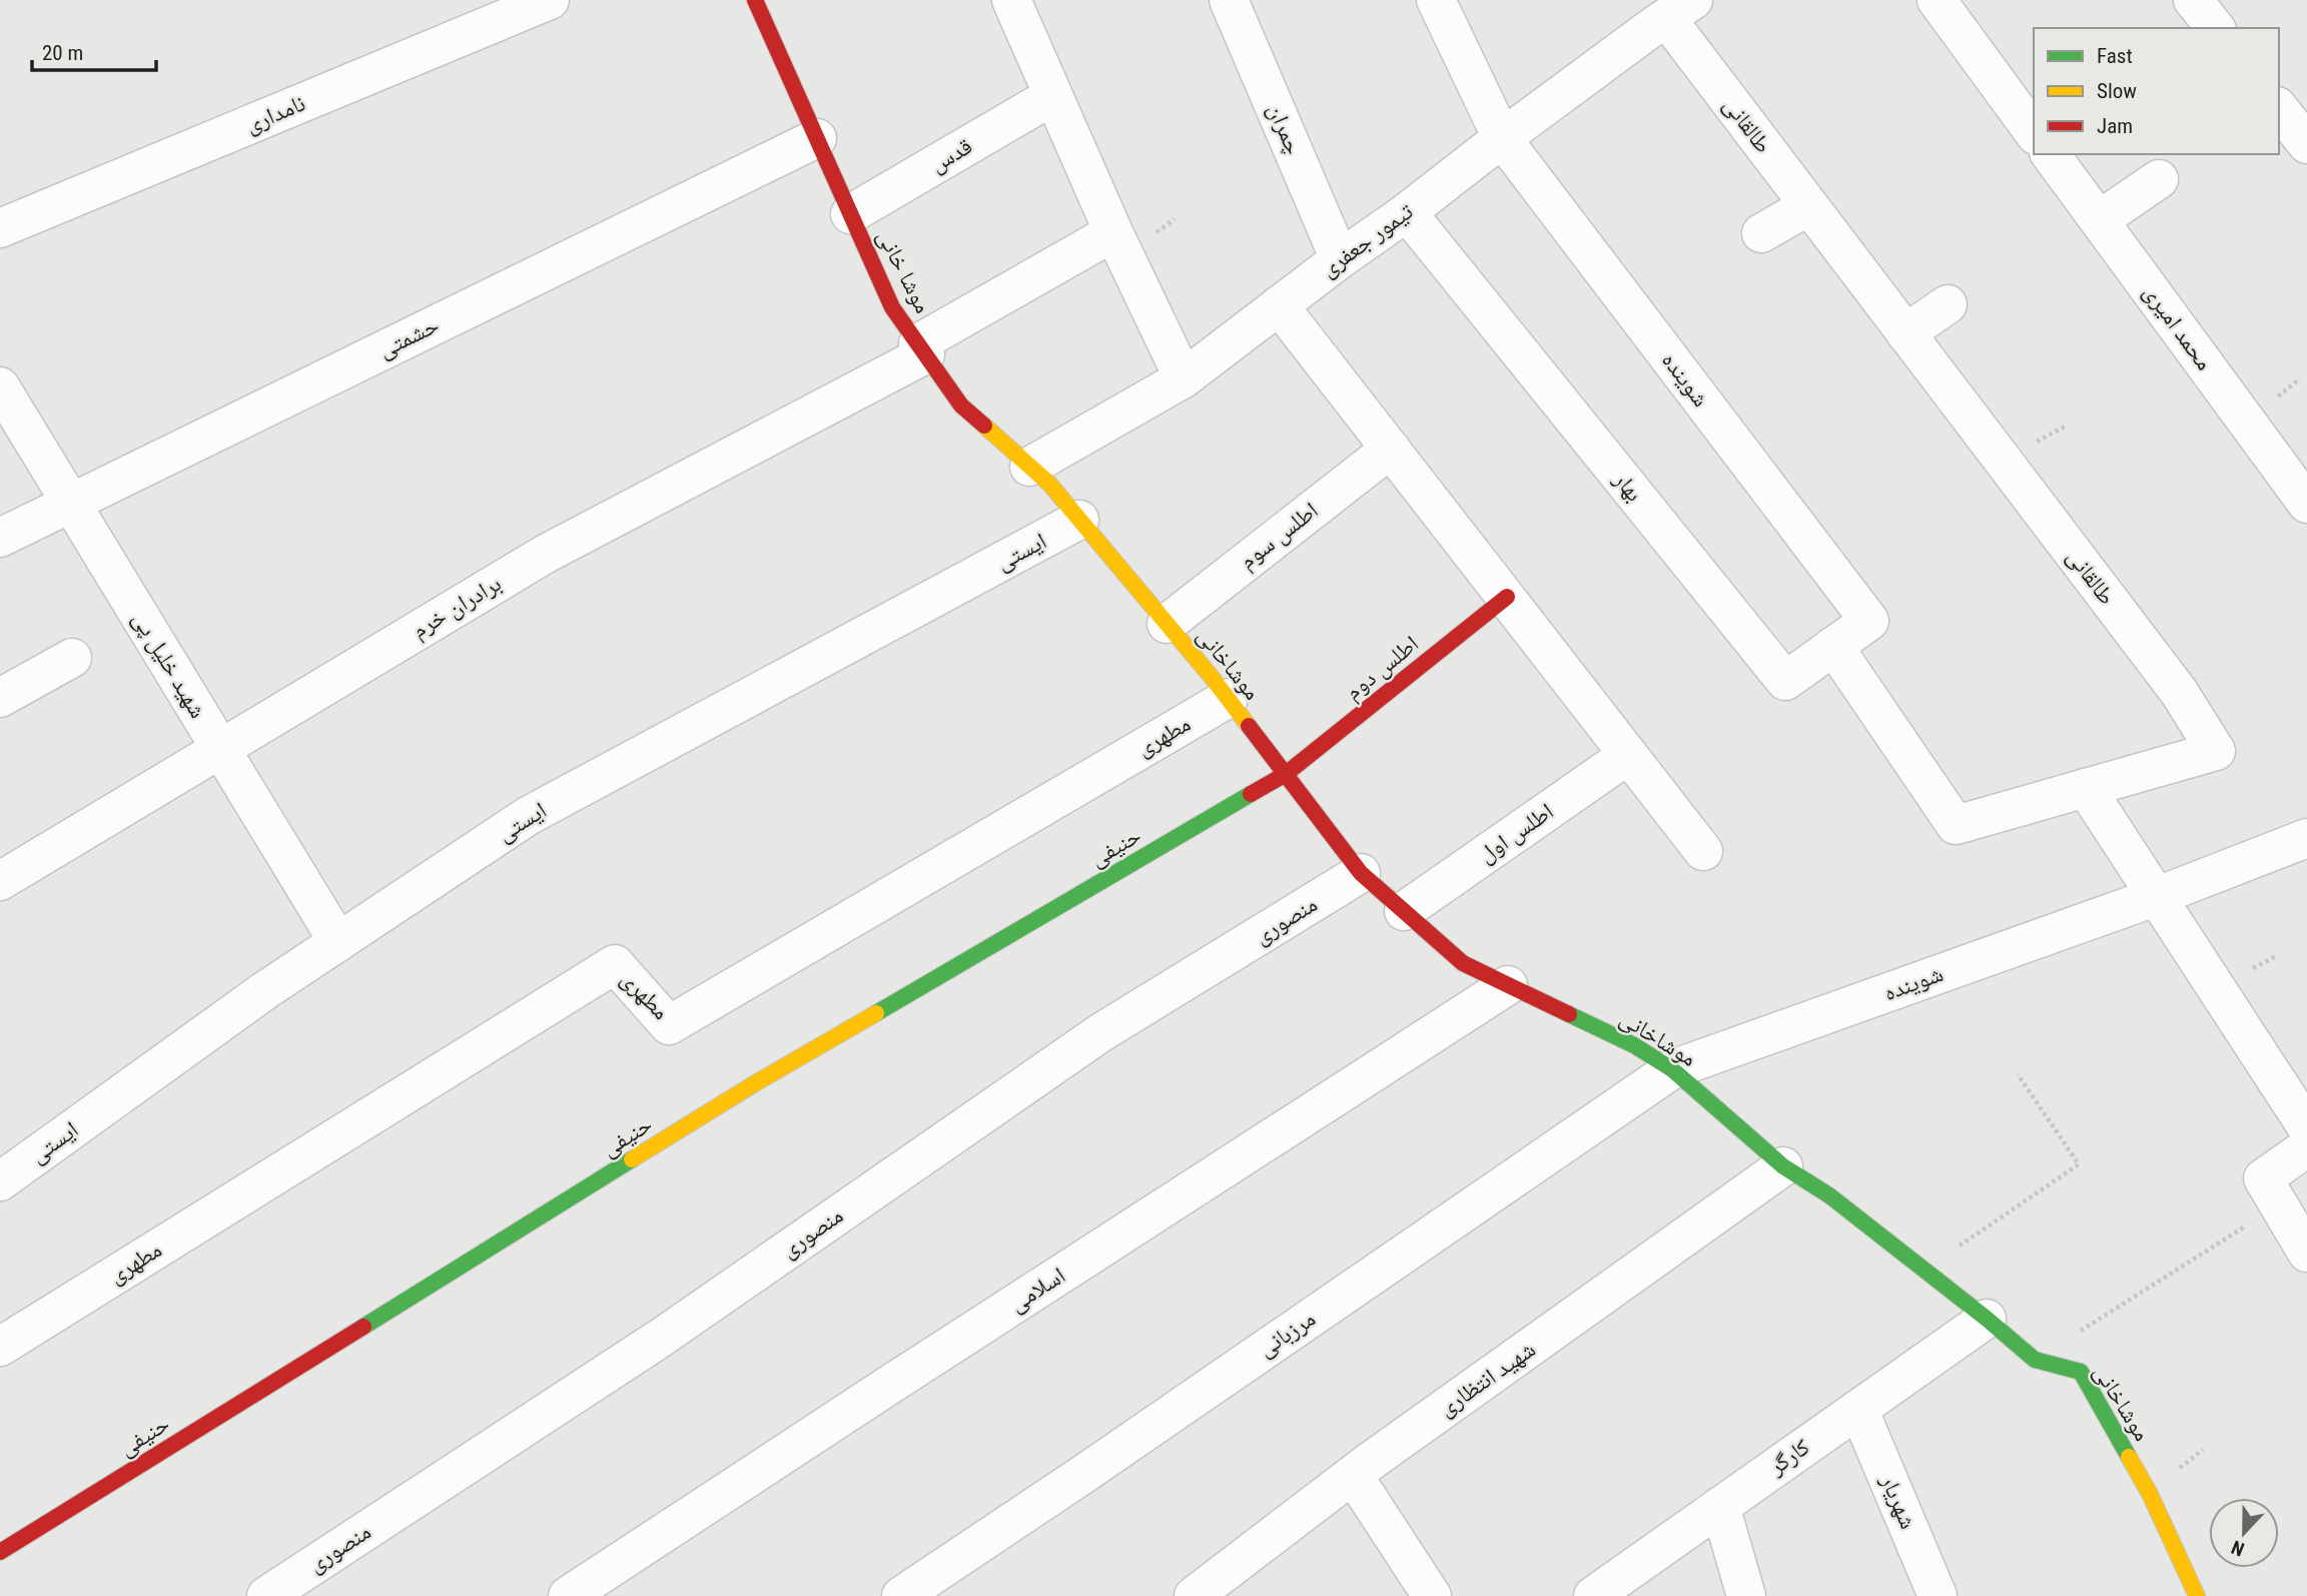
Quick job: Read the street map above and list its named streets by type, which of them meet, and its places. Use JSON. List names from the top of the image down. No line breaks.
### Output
{"streets":{"street":["نامداری","طالقانی","چمران","قدس","تیمور جعفری","موشا خانی","محمد امیری","حشمتی","شوینده","بهار","اطلس سوم","ایستی","برادران خرم","موشاخانی","شهید خلیل پی","اطلس دوم","مطهری","اطلس اول","حنیفی","منصوری","اسلامی","مرزبانی","شهید انتظاری","کارگر","شهریار"]},"crossings":[["طالقانی","تیمور جعفری"],["طالقانی","بهار"],["چمران","تیمور جعفری"],["قدس","موشا خانی"],["تیمور جعفری","موشا خانی"],["تیمور جعفری","شوینده"],["تیمور جعفری","بهار"],["موشا خانی","حشمتی"],["موشا خانی","ایستی"],["موشا خانی","برادران خرم"],["موشا خانی","موشاخانی"],["حشمتی","شهید خلیل پی"],["شوینده","بهار"],["شوینده","موشاخانی"],["شوینده","مرزبانی"],["اطلس سوم","موشاخانی"],["ایستی","موشاخانی"],["ایستی","شهید خلیل پی"],["برادران خرم","شهید خلیل پی"],["موشاخانی","اطلس دوم"],["موشاخانی","مطهری"],["موشاخانی","اطلس اول"],["موشاخانی","حنیفی"],["موشاخانی","منصوری"],["موشاخانی","اسلامی"],["موشاخانی","مرزبانی"],["موشاخانی","شهید انتظاری"],["موشاخانی","کارگر"],["اطلس دوم","حنیفی"],["کارگر","شهریار"]],"legend":["Fast","Slow","Jam"],"scale_bar":"20 m","north":"bottom"}
